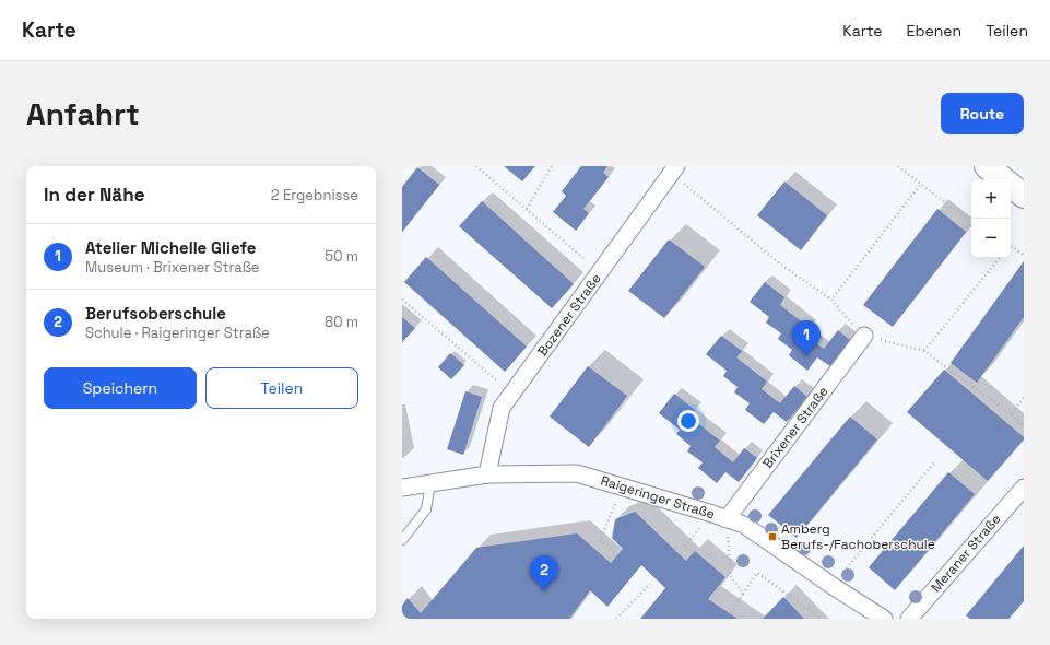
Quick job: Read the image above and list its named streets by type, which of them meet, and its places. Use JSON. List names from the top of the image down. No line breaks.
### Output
{"streets":{"street":["Bozener Straße","Brixener Straße","Raigeringer Straße","Meraner Straße"]},"crossings":[["Bozener Straße","Raigeringer Straße"],["Brixener Straße","Raigeringer Straße"]],"places":{"transit":["Amberg Berufs-/Fachoberschule"]},"page":{"header":"Karte","nav":["Karte","Ebenen","Teilen"],"buttons":["Route",["Speichern","Teilen"]],"title":"Anfahrt","heading":["In der Nähe","2 Ergebnisse"],"map_buttons":["+","−"],"list":[{"mark":"1","name":"Atelier Michelle Gliefe","note":"Museum · Brixener Straße","value":"50 m"},{"mark":"2","name":"Berufsoberschule","note":"Schule · Raigeringer Straße","value":"80 m"}],"pins":["1","2"]}}
